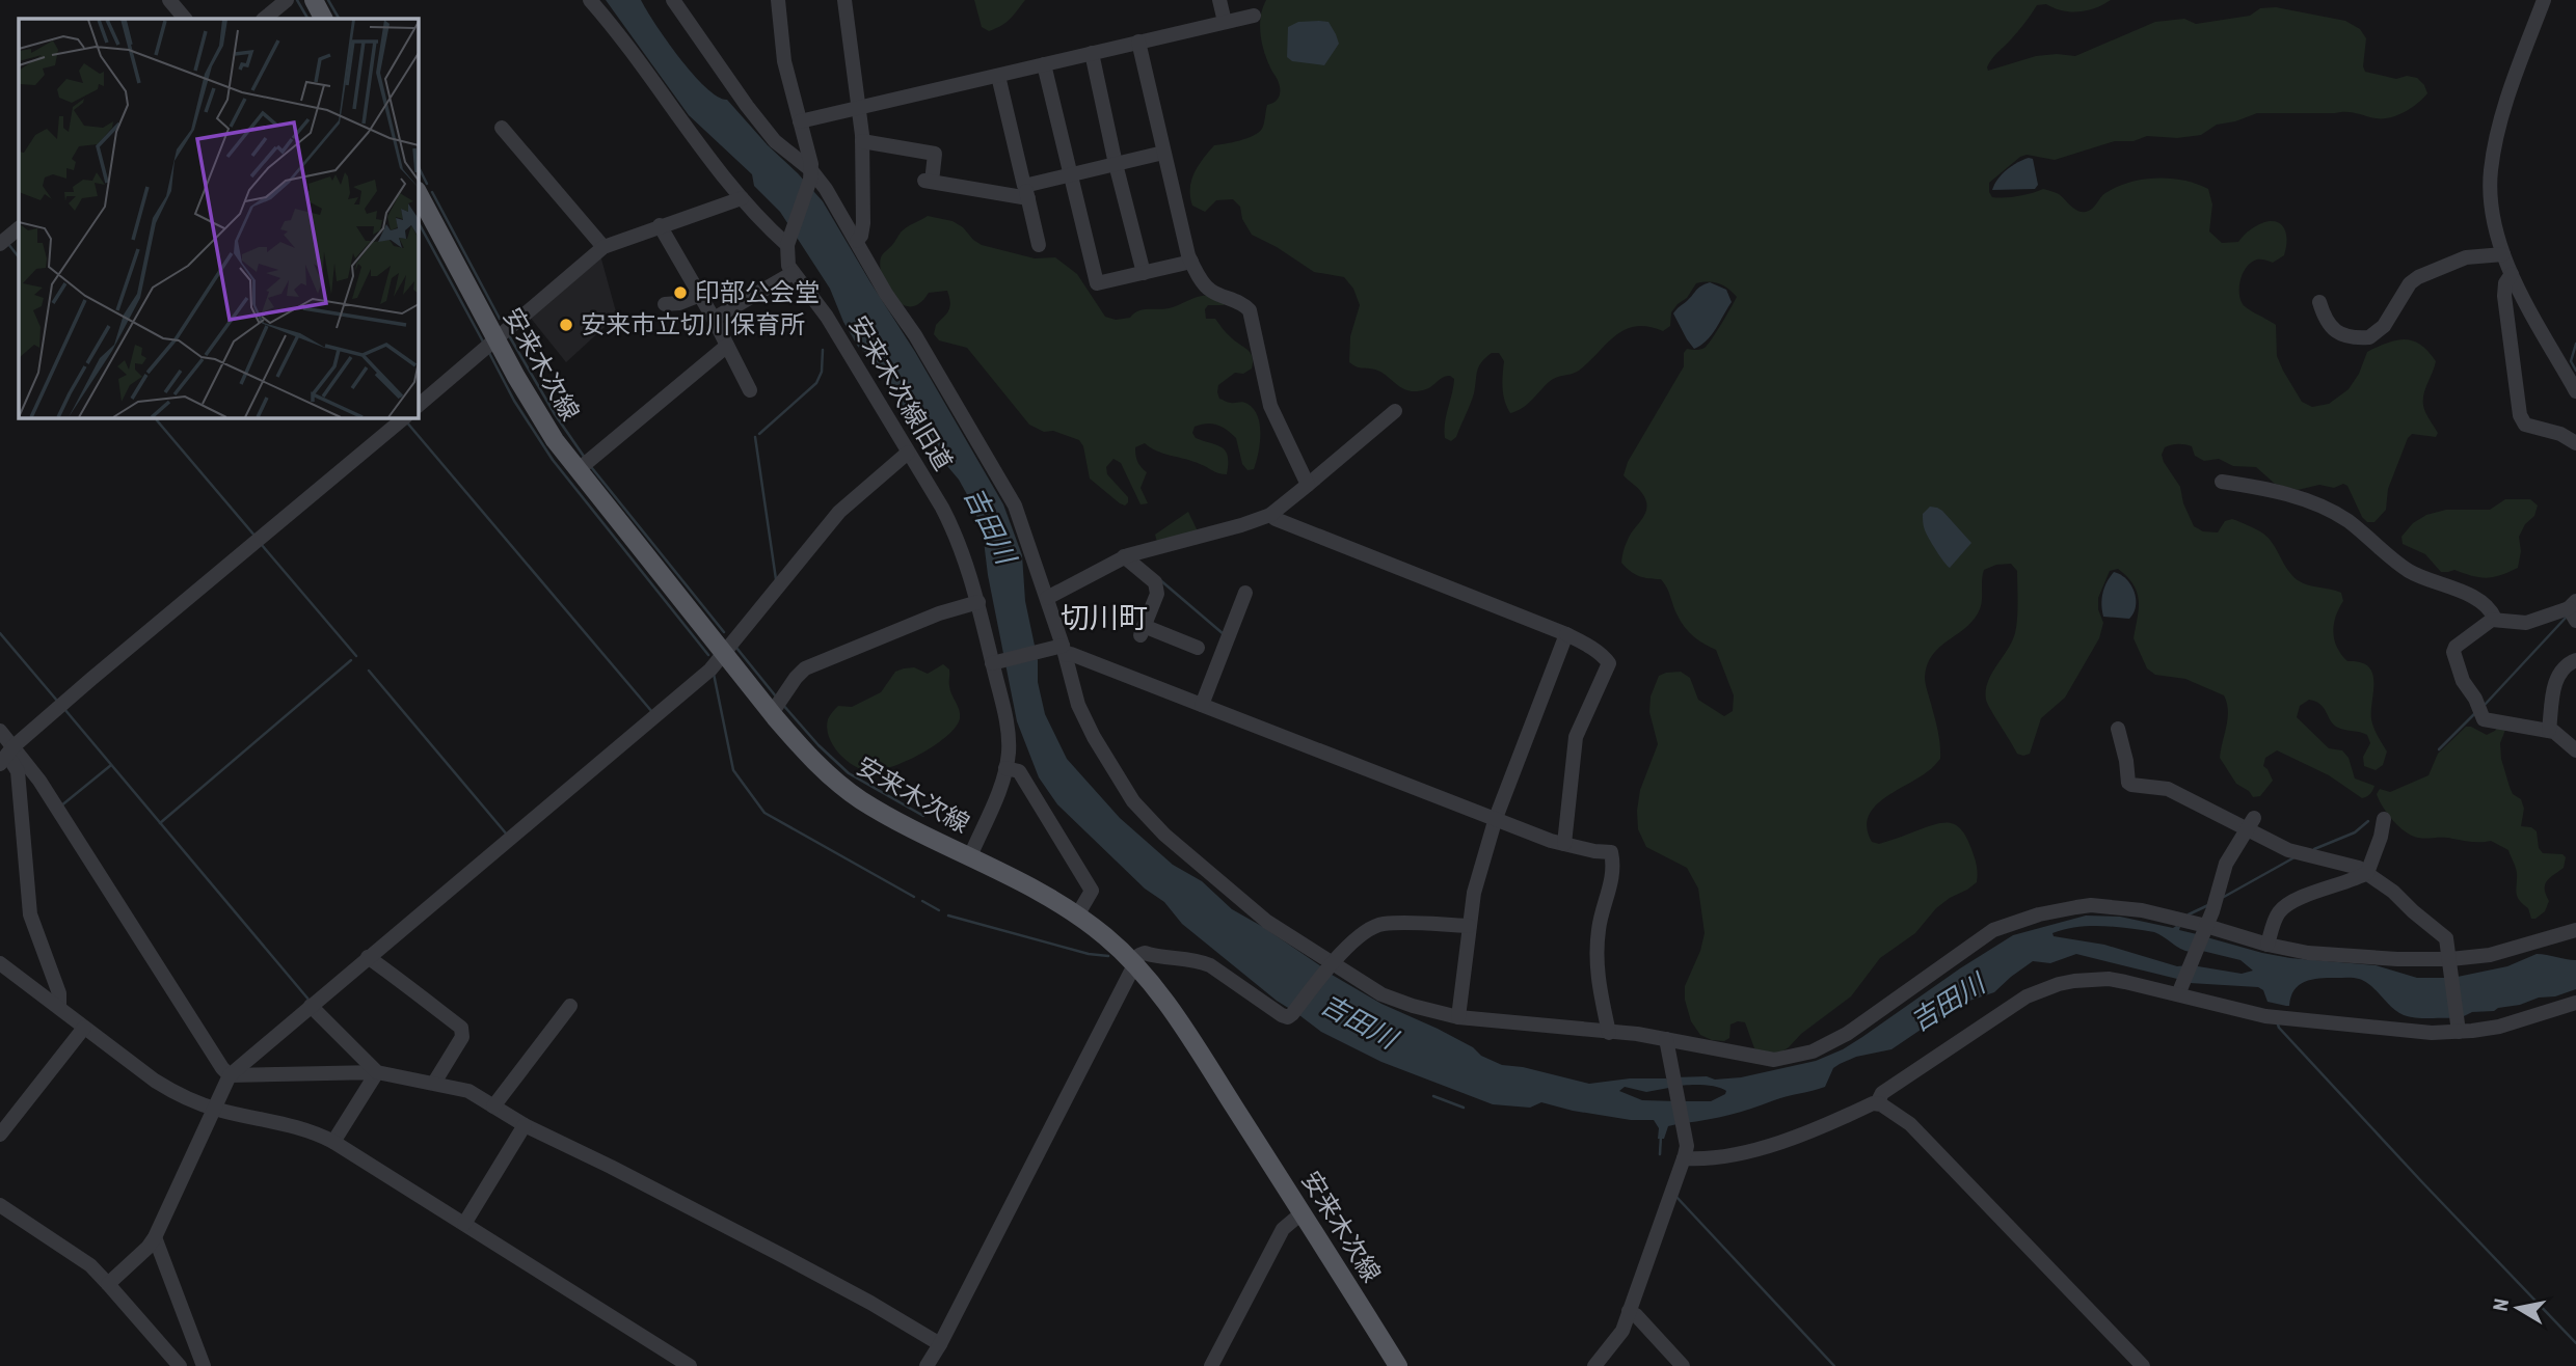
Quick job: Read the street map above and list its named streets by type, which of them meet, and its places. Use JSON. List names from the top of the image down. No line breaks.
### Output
{"streets":{"main road":["安来木次線"],"street":["安来木次線旧道"]},"crossings":[["安来木次線","安来木次線旧道"]],"districts":["切川町"],"water":["吉田川"],"places":["印部公会堂","安来市立切川保育所"],"north":"left"}
